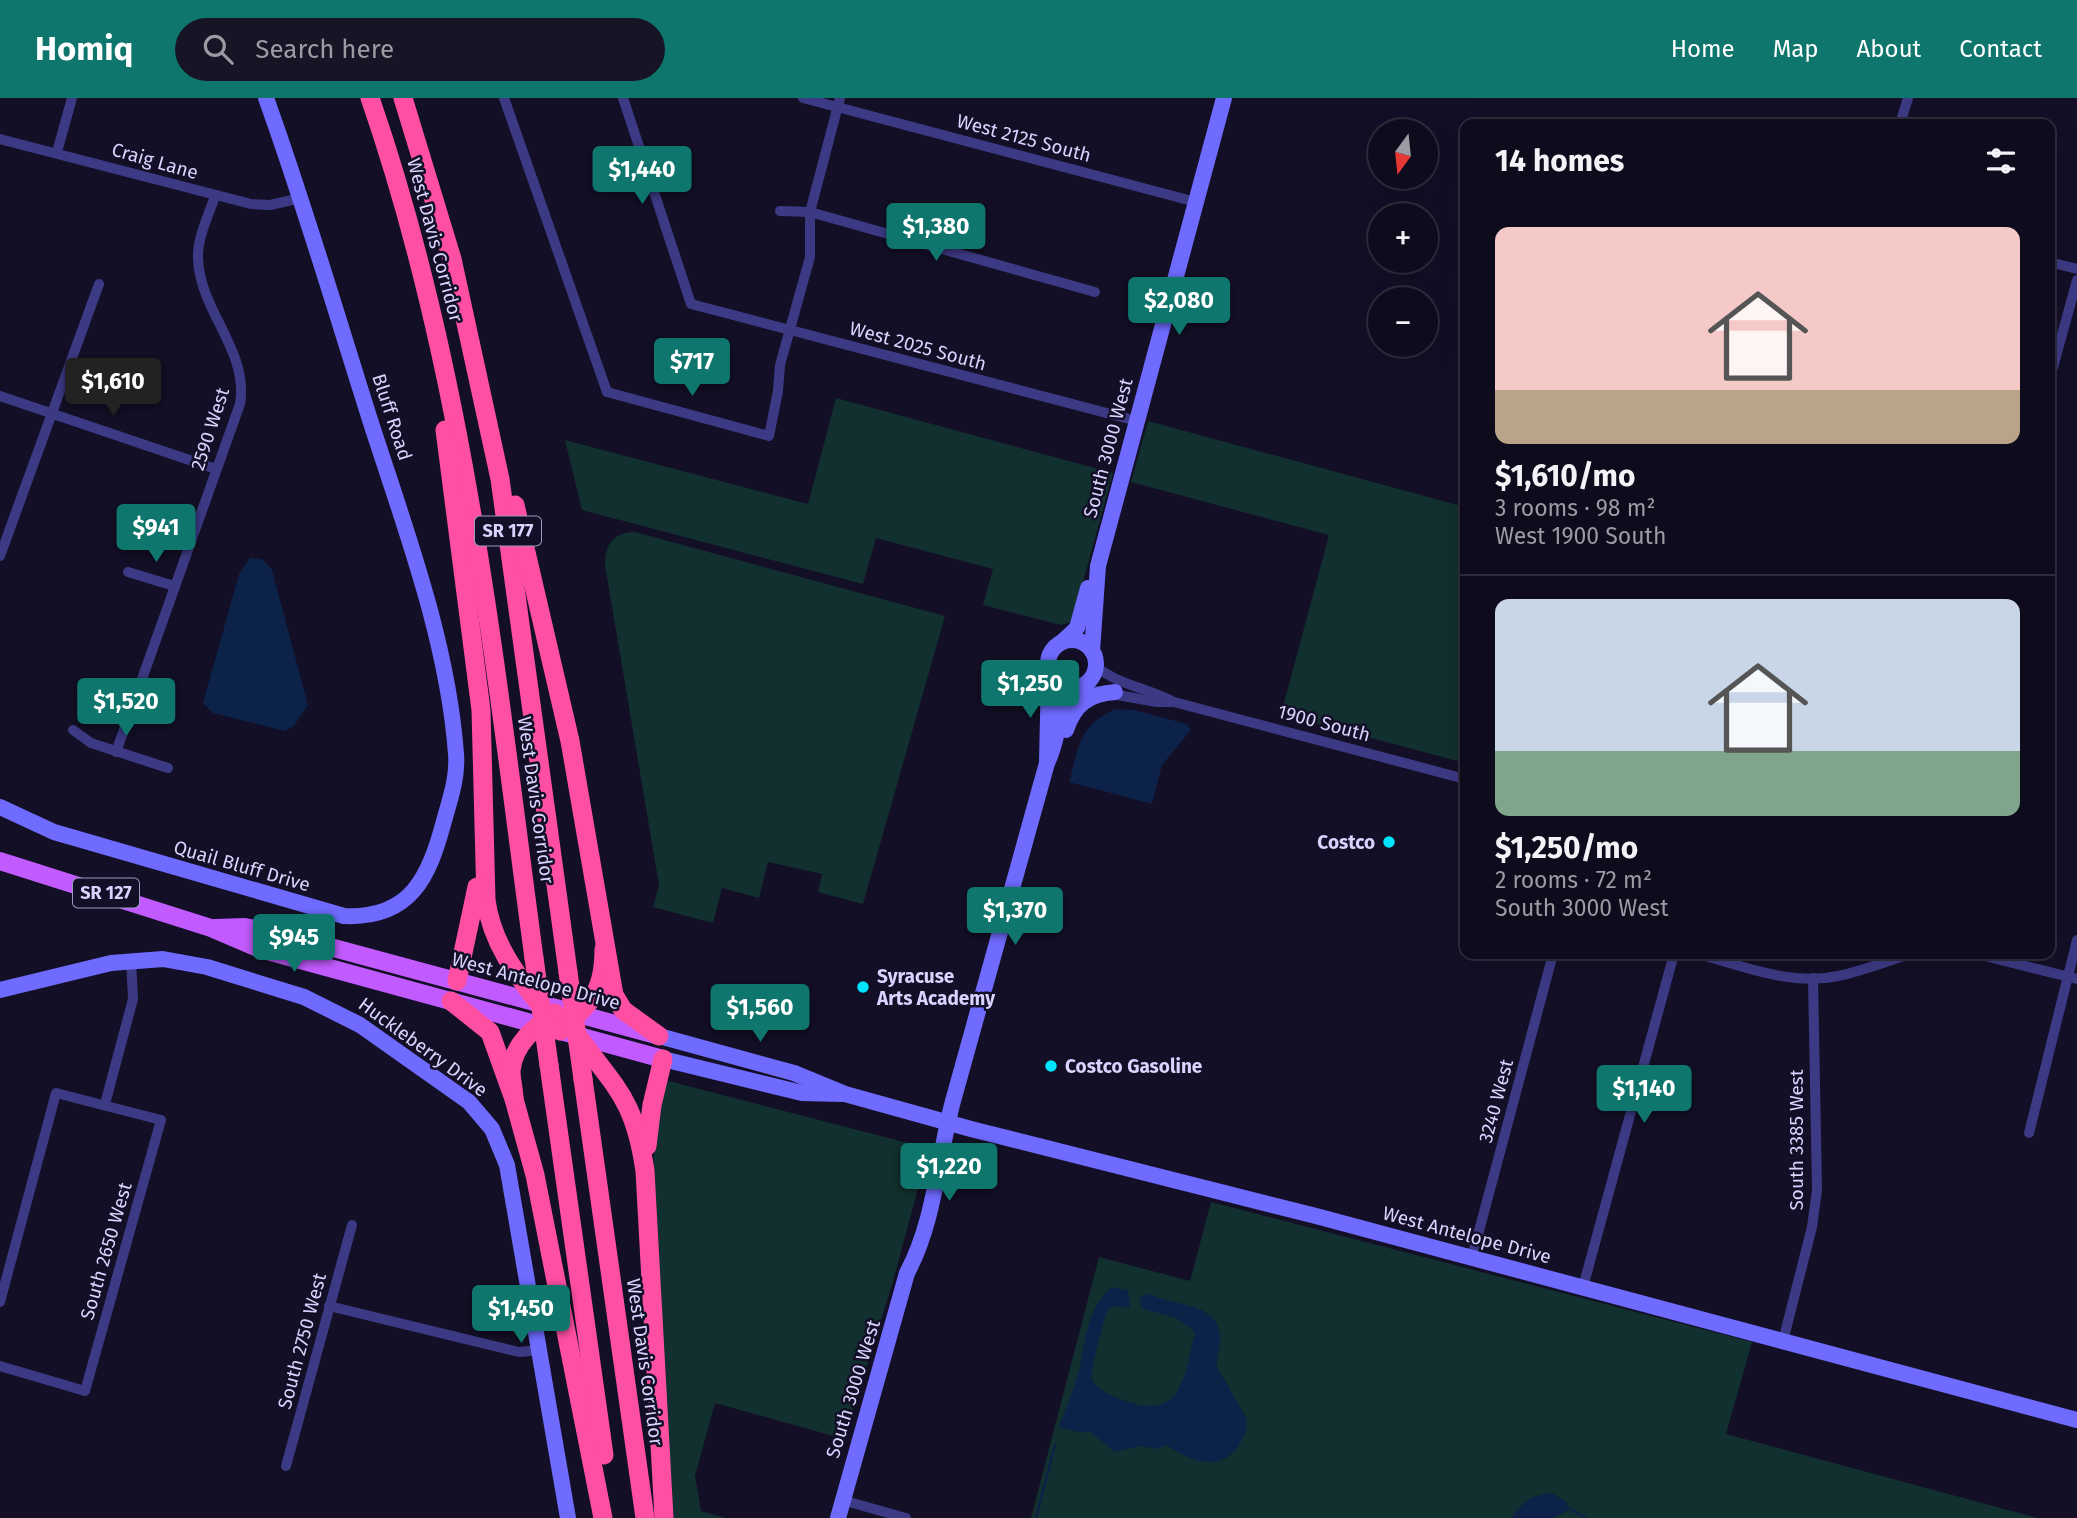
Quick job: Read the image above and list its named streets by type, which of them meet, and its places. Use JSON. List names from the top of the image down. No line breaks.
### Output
{"streets":{"highway":["West Davis Corridor","SR 177"],"main road":["SR 127","West Antelope Drive"],"street":["West 2125 South","Craig Lane","West 2025 South","Bluff Road","2590 West","South 3000 West","1900 South","Quail Bluff Drive","Huckleberry Drive","3240 West","South 3385 West","South 2650 West","South 2750 West"]},"crossings":[["West 2125 South","South 3000 West"],["Craig Lane","Bluff Road"],["Craig Lane","2590 West"],["West 2025 South","South 3000 West"],["Bluff Road","Quail Bluff Drive"],["South 3000 West","West Antelope Drive"],["West Antelope Drive","3240 West"],["West Antelope Drive","South 3385 West"]],"places":["Costco","Syracuse Arts Academy","Costco Gasoline"],"north":"bottom","page":{"header":"Homiq","search":"Search here","nav":["Home","Map","About","Contact"],"map_buttons":["+","−"],"heading":"14 homes","price":["$1,440","$1,380","$2,080","$717","$1,610","$941","$1,250","$1,520","$1,370","$945","$1,560","$1,140","$1,220","$1,450"],"list":[{"name":"$1,610/mo","note":"3 rooms · 98 m² · West 1900 South"},{"name":"$1,250/mo","note":"2 rooms · 72 m² · South 3000 West"}]}}
